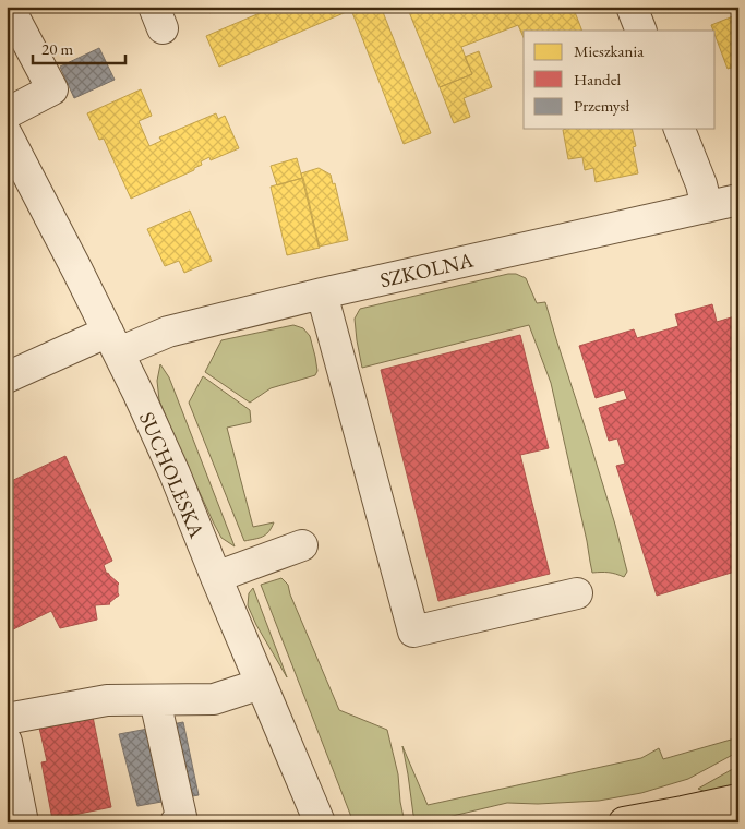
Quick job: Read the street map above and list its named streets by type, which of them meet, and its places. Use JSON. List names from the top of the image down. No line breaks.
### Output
{"streets":{"street":["SZKOLNA","SUCHOLESKA"]},"crossings":[["SZKOLNA","SUCHOLESKA"]],"legend":["Mieszkania","Handel","Przemysł"],"scale_bar":"20 m"}
